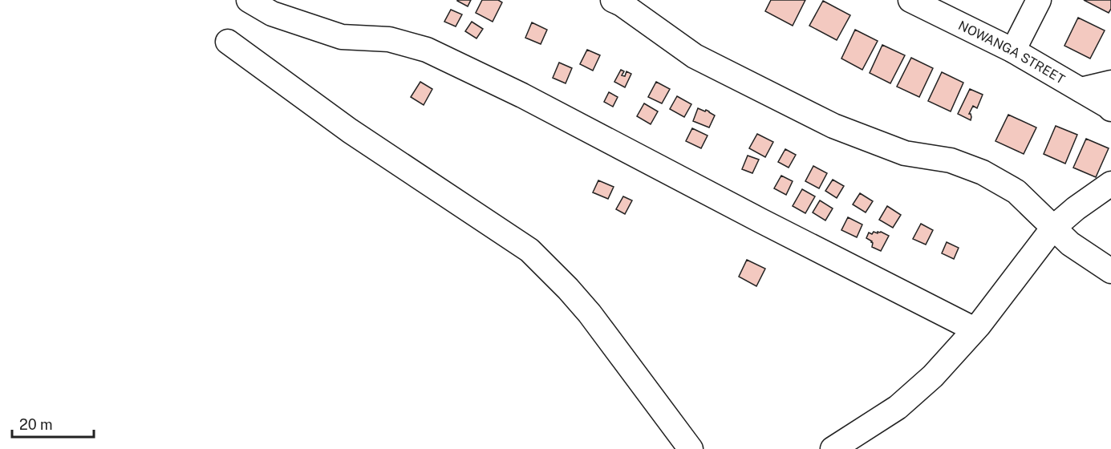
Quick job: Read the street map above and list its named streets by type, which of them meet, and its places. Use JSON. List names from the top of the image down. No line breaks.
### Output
{"streets":{"street":["NOWANGA STREET"]},"scale_bar":"20 m"}
